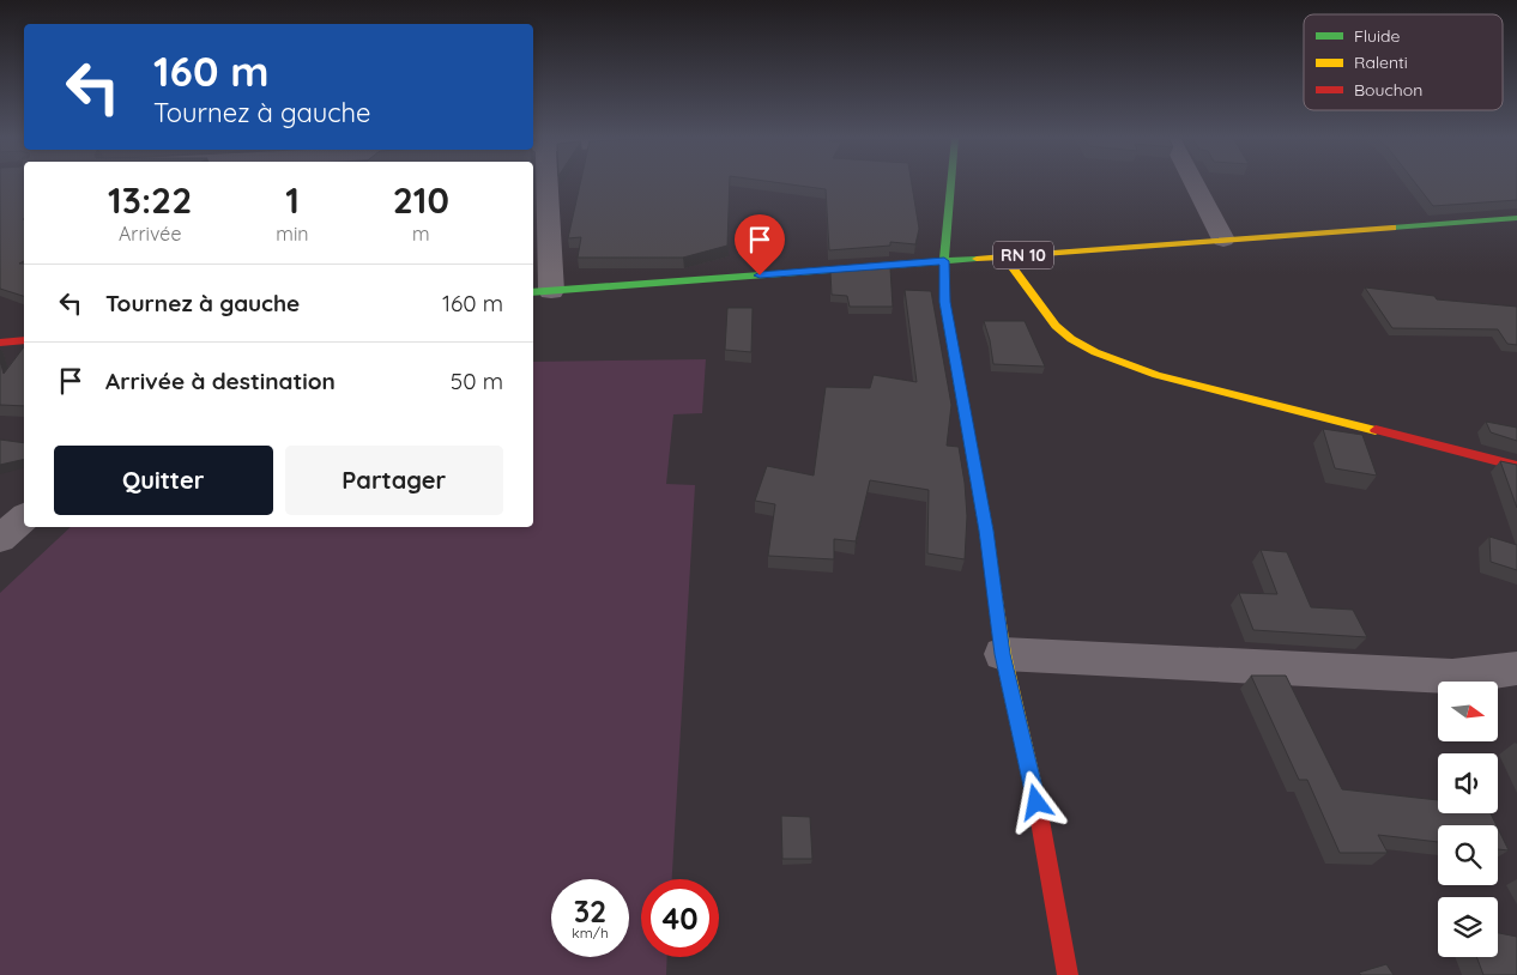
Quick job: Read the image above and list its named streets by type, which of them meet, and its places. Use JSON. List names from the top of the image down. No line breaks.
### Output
{"streets":{"street":["RN 10"]},"legend":["Fluide","Ralenti","Bouchon"],"north":"right","page":{"turn":["160 m","Tournez à gauche"],"eta":["13:22","Arrivée","1","min","210","m"],"list":[{"name":"Tournez à gauche","value":"160 m"},{"name":"Arrivée à destination","value":"50 m"}],"buttons":["Quitter","Partager"],"speed":"32 km/h","limit":"40"}}
